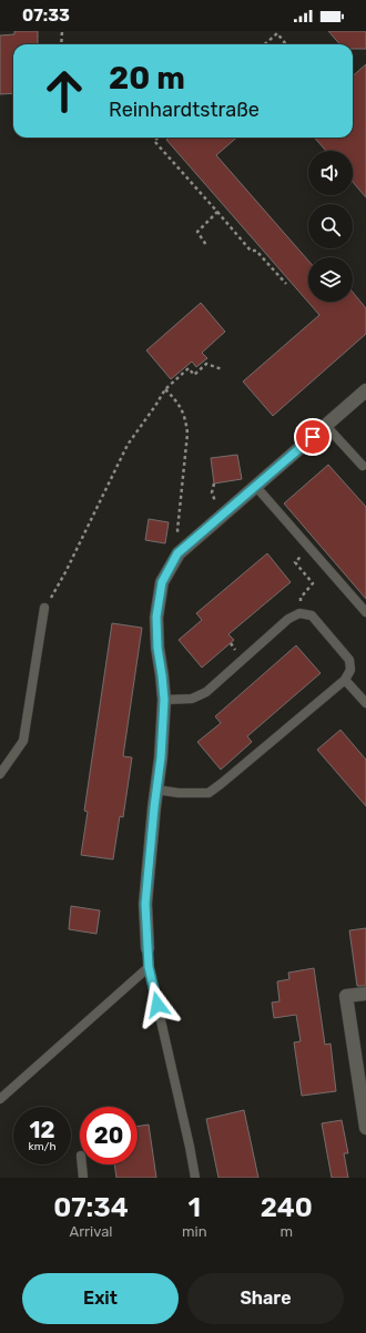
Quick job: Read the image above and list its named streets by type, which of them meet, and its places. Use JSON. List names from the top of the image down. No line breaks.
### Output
{"page":{"status":"07:33","turn":["20 m","Reinhardtstraße"],"speed":"12 km/h","limit":"20","eta":["07:34","Arrival","1","min","240","m"],"buttons":["Exit","Share"]}}
